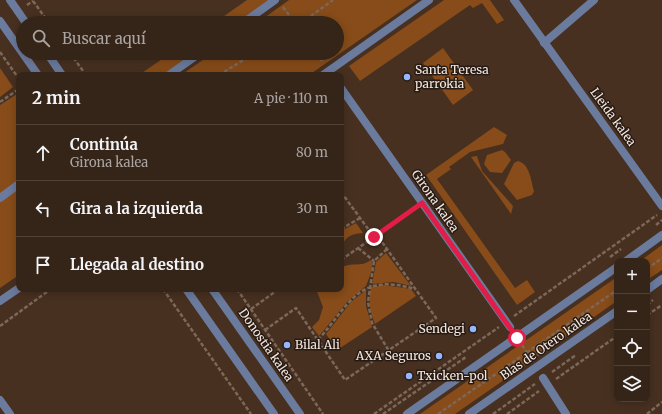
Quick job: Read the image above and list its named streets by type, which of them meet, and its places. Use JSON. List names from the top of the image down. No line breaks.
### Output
{"streets":{"street":["Lleida kalea","Girona kalea","Donostia kalea","Blas de Otero kalea"]},"places":["Santa Teresa parrokia","Sendegi","Bilal Ali","AXA Seguros","Txicken-pol"],"page":{"search":"Buscar aquí","heading":["2 min","A pie · 110 m"],"list":[["Continúa","Girona kalea","80 m"],["Gira a la izquierda","30 m"],"Llegada al destino"],"map_buttons":["+","−"]}}
